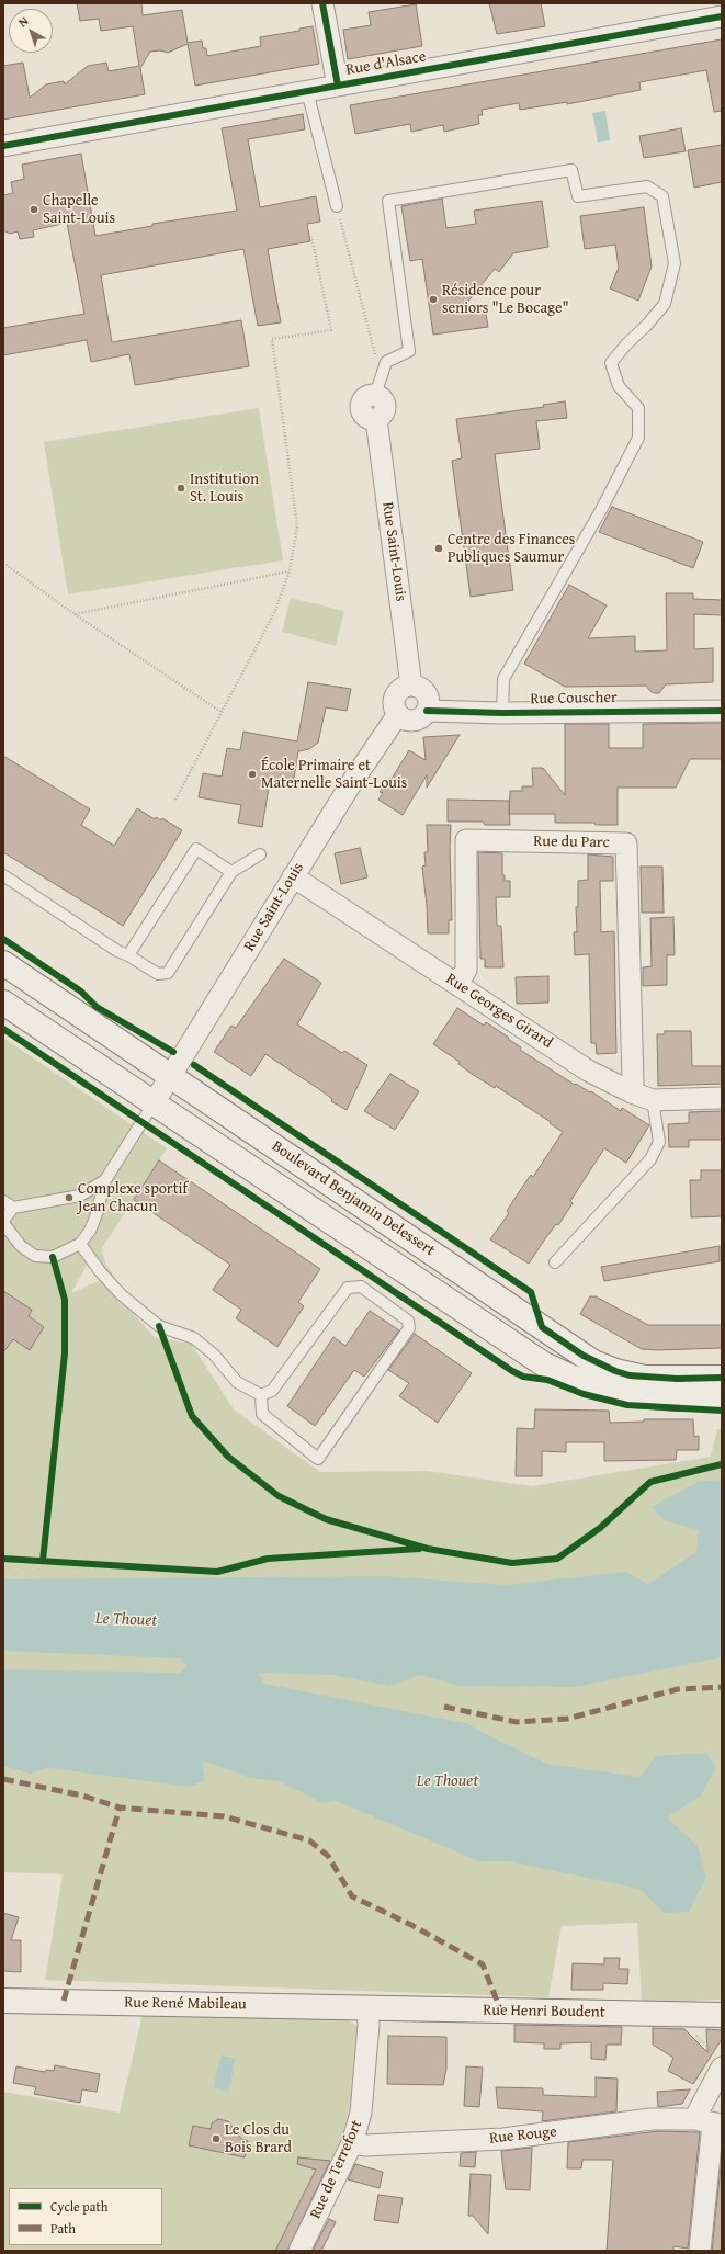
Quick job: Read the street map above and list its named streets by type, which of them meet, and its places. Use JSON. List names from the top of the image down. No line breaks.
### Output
{"streets":{"main road":["Boulevard Benjamin Delessert","Rue René Mabileau","Rue Henri Boudent"],"street":["Rue d'Alsace","Rue Saint-Louis","Rue Couscher","Rue du Parc","Rue Georges Girard","Rue Rouge","Rue de Terrefort"]},"crossings":[["Rue Saint-Louis","Rue Couscher"],["Rue Saint-Louis","Rue Georges Girard"],["Rue Saint-Louis","Boulevard Benjamin Delessert"],["Rue du Parc","Rue Georges Girard"],["Rue René Mabileau","Rue Henri Boudent"],["Rue René Mabileau","Rue de Terrefort"],["Rue Henri Boudent","Rue de Terrefort"],["Rue Rouge","Rue de Terrefort"]],"water":["Le Thouet"],"places":["Chapelle Saint-Louis","Résidence pour seniors \"Le Bocage\"","Institution St. Louis","Centre des Finances Publiques Saumur","École Primaire et Maternelle Saint-Louis","Complexe sportif Jean Chacun","Le Clos du Bois Brard"],"legend":["Cycle path","Path"],"north":"top left"}
